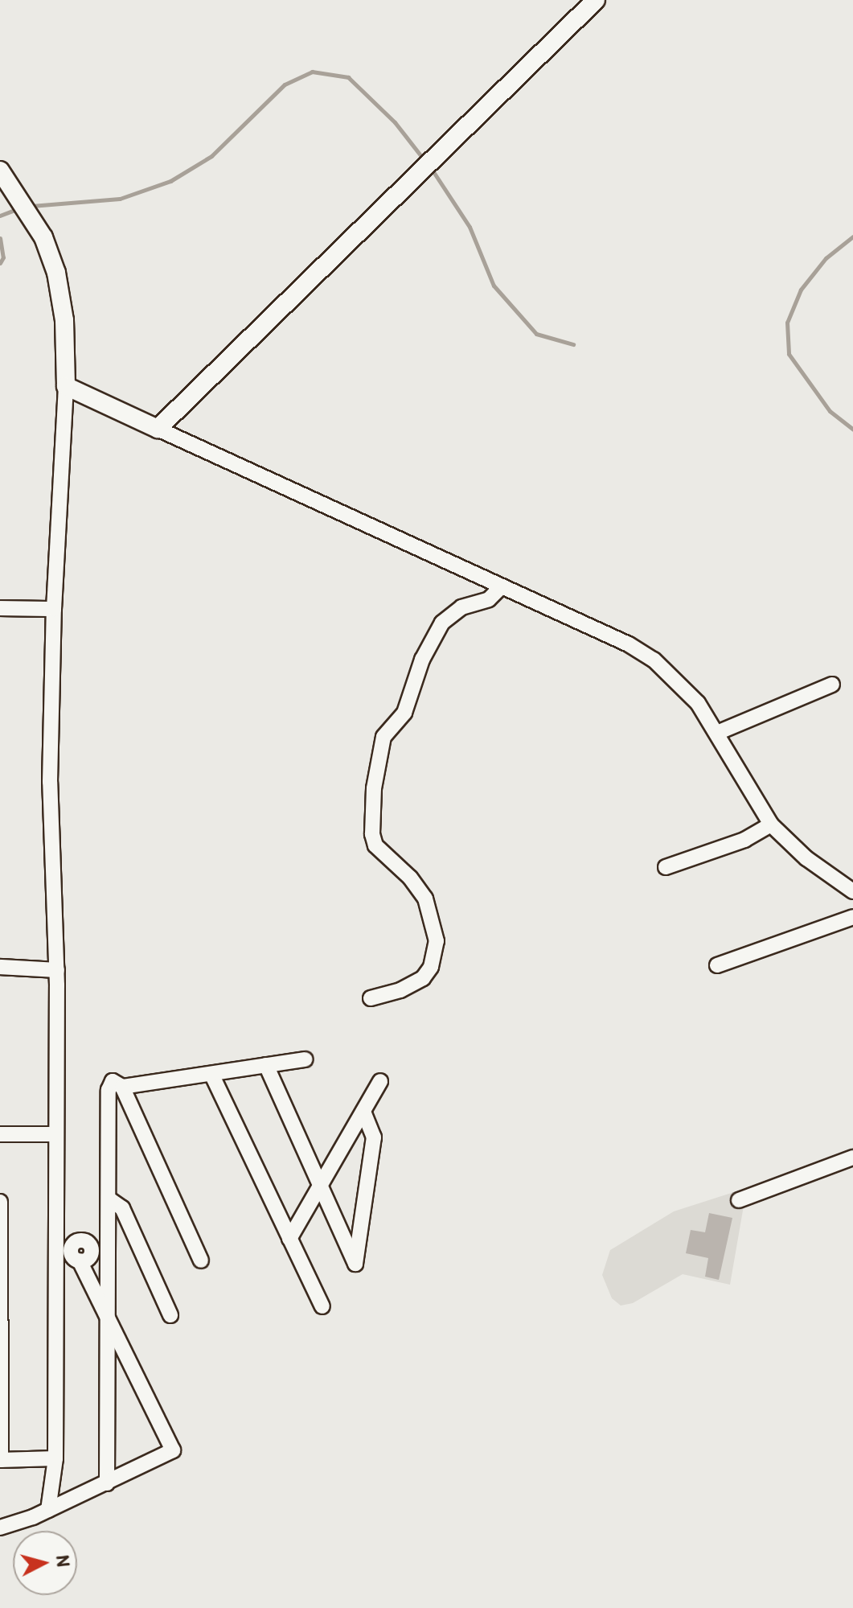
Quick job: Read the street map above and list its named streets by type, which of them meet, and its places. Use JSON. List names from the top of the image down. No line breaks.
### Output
{"north":"right"}
